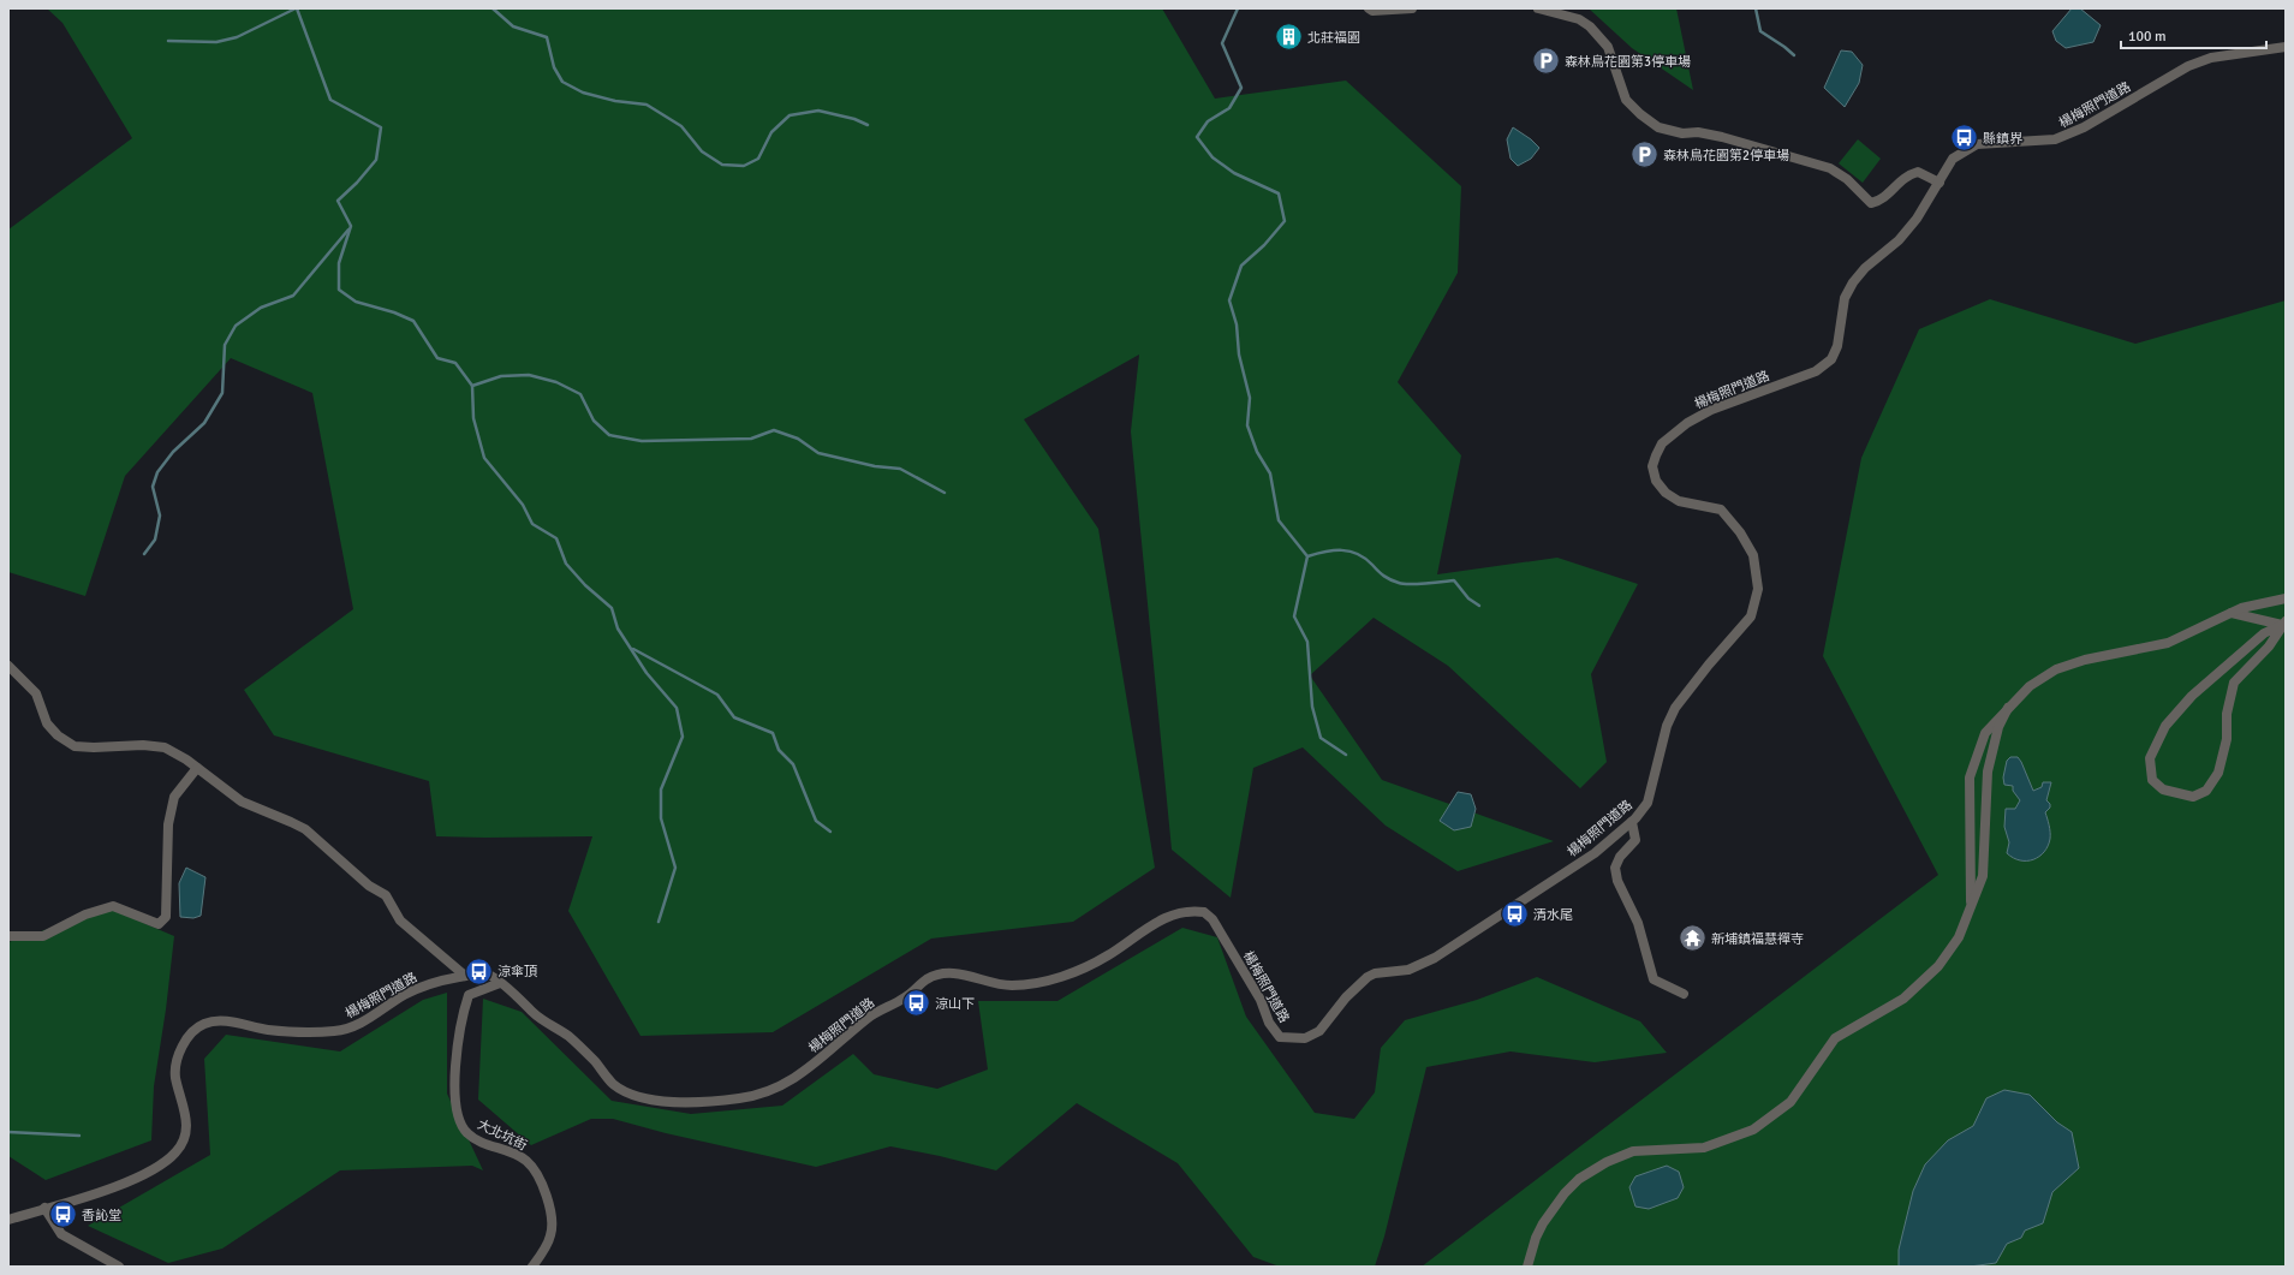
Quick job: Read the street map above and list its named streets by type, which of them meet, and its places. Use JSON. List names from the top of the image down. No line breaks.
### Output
{"streets":{"street":["楊梅照門道路","大北坑街"]},"crossings":[["楊梅照門道路","大北坑街"]],"places":{"building":["北莊福園"],"parking":["森林鳥花園第3停車場","森林鳥花園第2停車場"],"bus stop":["縣鎮界","清水尾","涼傘頂","涼山下","香訫堂"],"temple":["新埔鎮福慧禪寺"]},"scale_bar":"100 m"}
